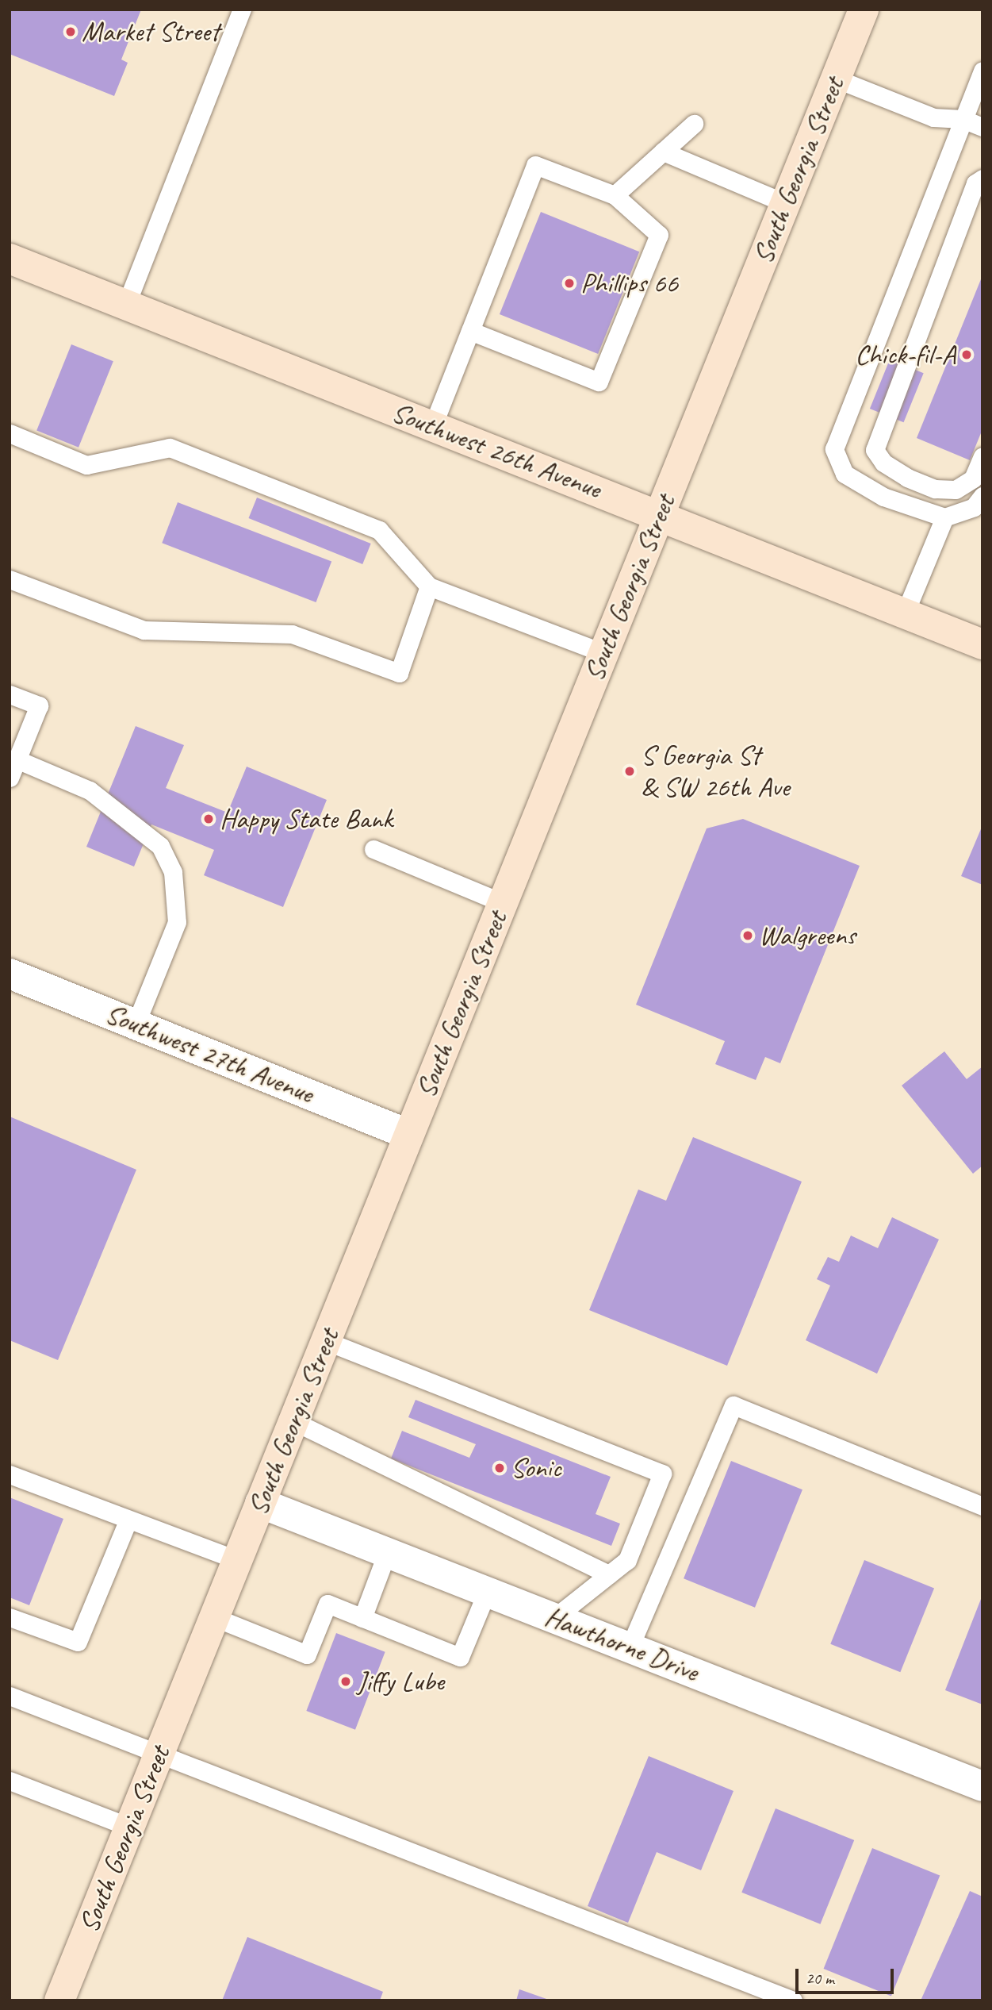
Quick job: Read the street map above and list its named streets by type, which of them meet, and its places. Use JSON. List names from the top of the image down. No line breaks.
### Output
{"streets":{"main road":["South Georgia Street","Southwest 26th Avenue"],"street":["Southwest 27th Avenue","Hawthorne Drive"]},"crossings":[["South Georgia Street","Southwest 26th Avenue"],["South Georgia Street","Southwest 27th Avenue"],["South Georgia Street","Hawthorne Drive"]],"places":["Market Street","Phillips 66","Chick-fil-A","S Georgia St & SW 26th Ave","Happy State Bank","Walgreens","Sonic","Jiffy Lube"],"scale_bar":"20 m"}
